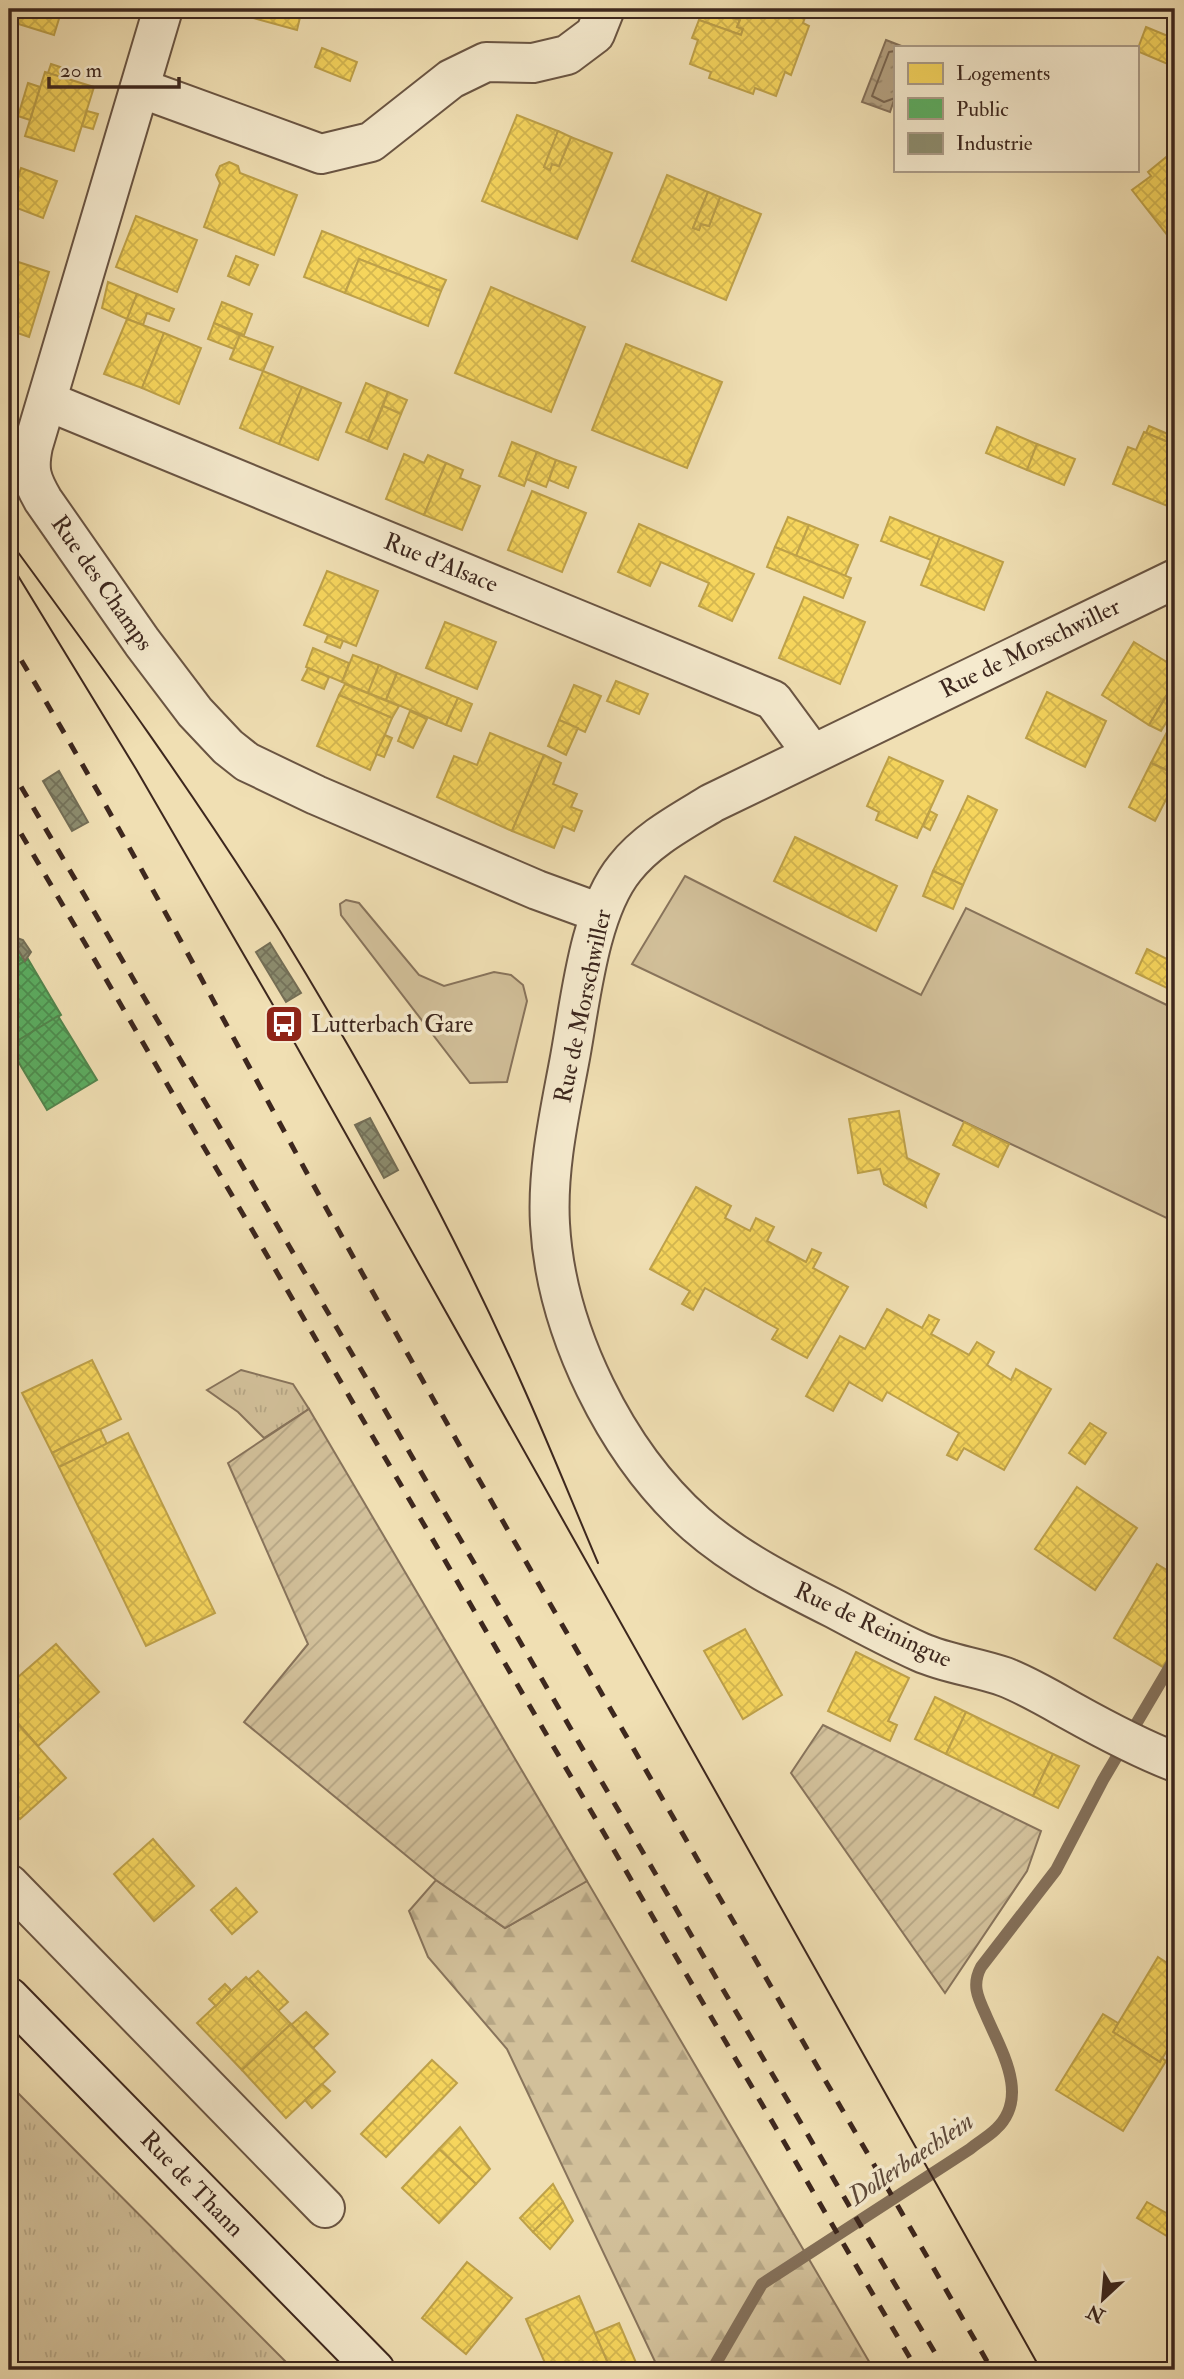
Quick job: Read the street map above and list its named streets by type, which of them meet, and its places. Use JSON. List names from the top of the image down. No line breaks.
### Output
{"streets":{"street":["Rue d'Alsace","Rue des Champs","Rue de Morschwiller","Rue de Reiningue","Rue de Thann"]},"crossings":[["Rue d'Alsace","Rue des Champs"],["Rue d'Alsace","Rue de Morschwiller"],["Rue des Champs","Rue de Morschwiller"],["Rue de Morschwiller","Rue de Reiningue"]],"water":["Dollerbaechlein"],"places":{"bus stop":["Lutterbach Gare"]},"legend":["Logements","Public","Industrie"],"scale_bar":"20 m","north":"bottom left"}
